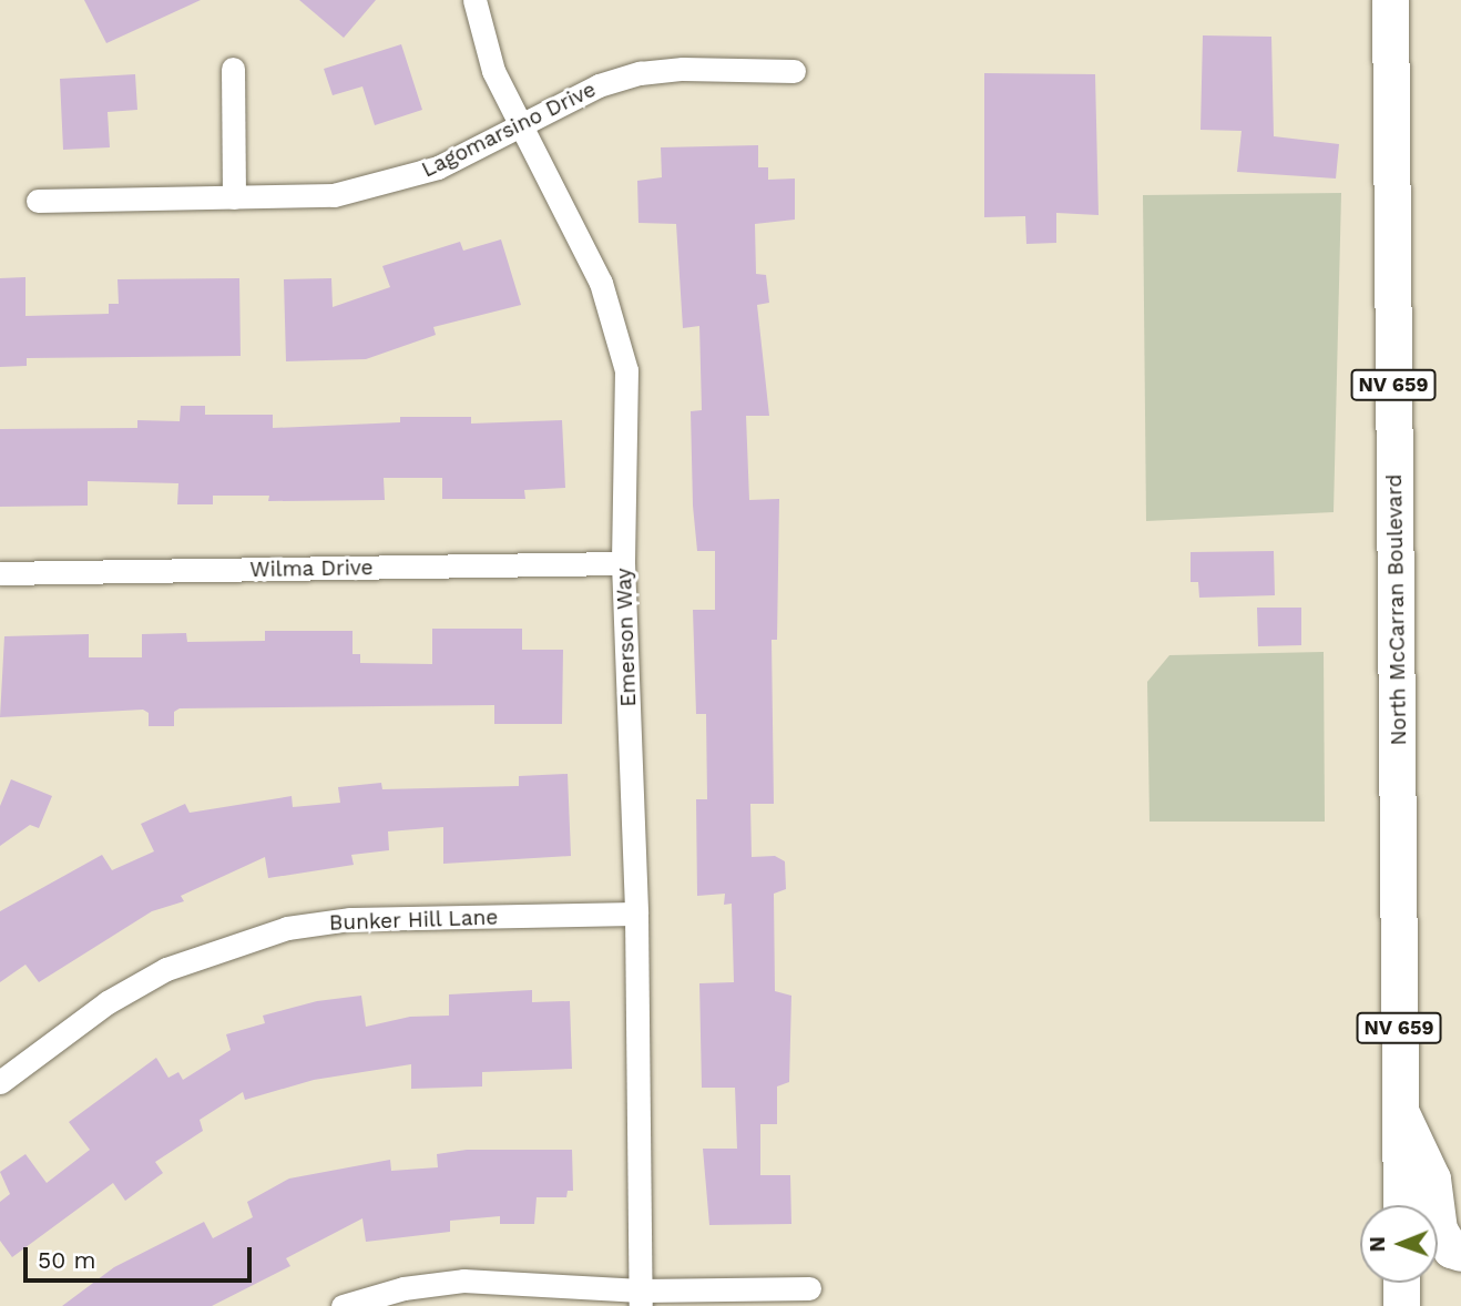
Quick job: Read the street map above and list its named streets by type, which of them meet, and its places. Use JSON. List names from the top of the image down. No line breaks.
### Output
{"streets":{"main road":["NV 659","North McCarran Boulevard"],"street":["Lagomarsino Drive","Wilma Drive","Emerson Way","Bunker Hill Lane"]},"crossings":[["Lagomarsino Drive","Emerson Way"],["Wilma Drive","Emerson Way"],["Emerson Way","Bunker Hill Lane"]],"scale_bar":"50 m","north":"left"}
